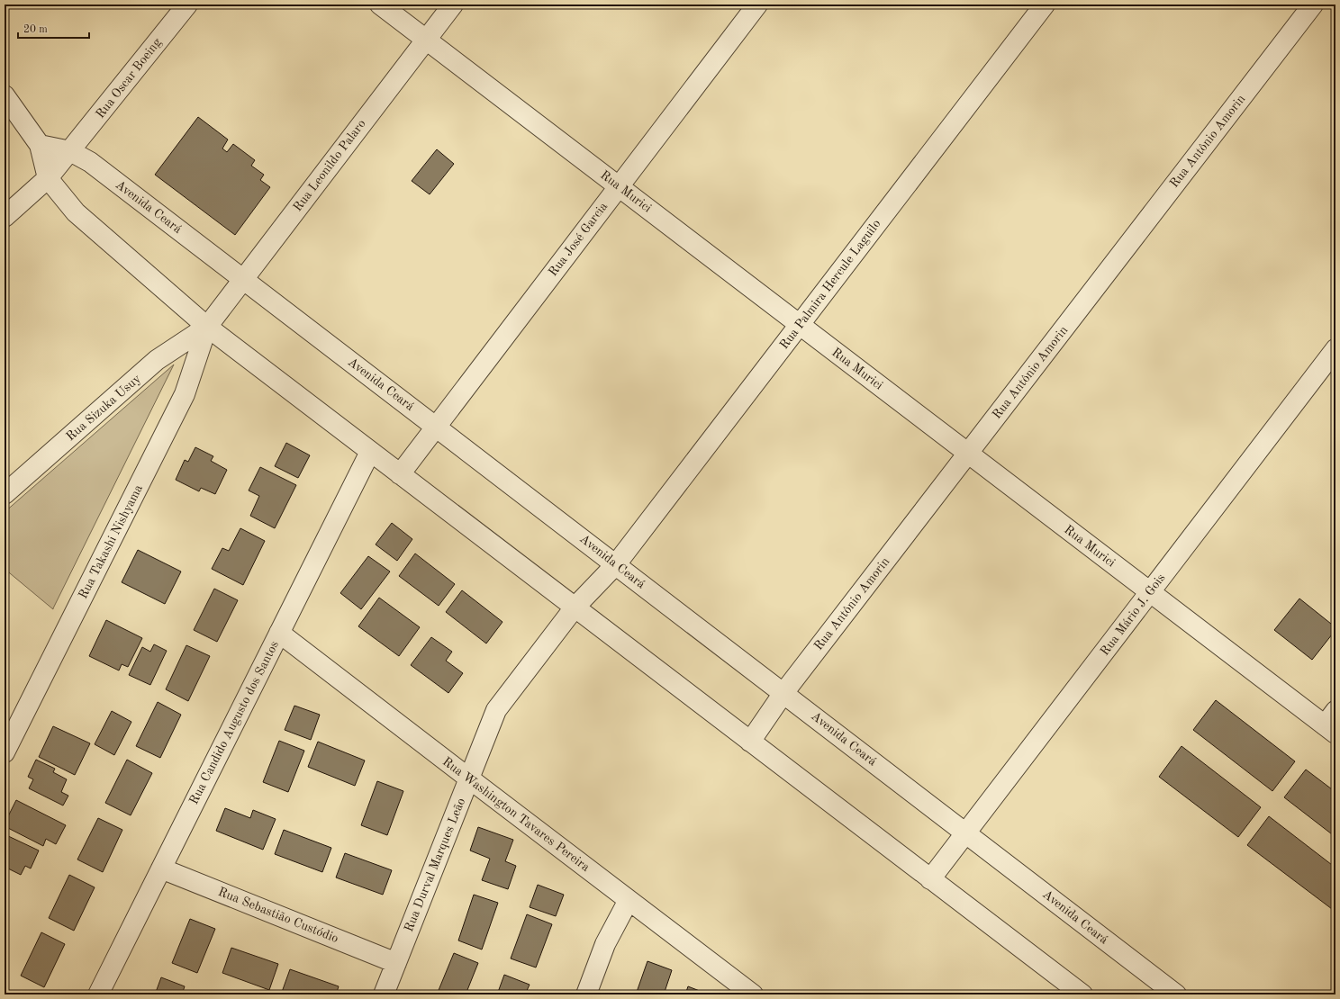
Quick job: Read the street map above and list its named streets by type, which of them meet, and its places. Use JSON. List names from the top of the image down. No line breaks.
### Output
{"streets":{"street":["Rua Oscar Boeing","Rua Antônio Amorin","Rua Leonildo Palaro","Rua Murici","Avenida Ceará","Rua José Garcia","Rua Palmira Hercule Laguilo","Rua Sizuka Usuy","Rua Takashi Nishyama","Rua Mário J. Gois","Rua Candido Augusto dos Santos","Rua Washington Tavares Pereira","Rua Durval Marques Leão","Rua Sebastião Custódio"]},"crossings":[["Rua Oscar Boeing","Avenida Ceará"],["Rua Antônio Amorin","Rua Murici"],["Rua Antônio Amorin","Avenida Ceará"],["Rua Leonildo Palaro","Rua Murici"],["Rua Leonildo Palaro","Avenida Ceará"],["Rua Leonildo Palaro","Rua Sizuka Usuy"],["Rua Leonildo Palaro","Rua Takashi Nishyama"],["Rua Murici","Rua José Garcia"],["Rua Murici","Rua Palmira Hercule Laguilo"],["Rua Murici","Rua Mário J. Gois"],["Avenida Ceará","Rua José Garcia"],["Avenida Ceará","Rua Palmira Hercule Laguilo"],["Avenida Ceará","Rua Mário J. Gois"],["Avenida Ceará","Rua Durval Marques Leão"],["Rua Palmira Hercule Laguilo","Rua Durval Marques Leão"],["Rua Sizuka Usuy","Rua Takashi Nishyama"],["Rua Candido Augusto dos Santos","Rua Washington Tavares Pereira"],["Rua Candido Augusto dos Santos","Rua Sebastião Custódio"],["Rua Washington Tavares Pereira","Rua Durval Marques Leão"],["Rua Durval Marques Leão","Rua Sebastião Custódio"]],"scale_bar":"20 m"}
